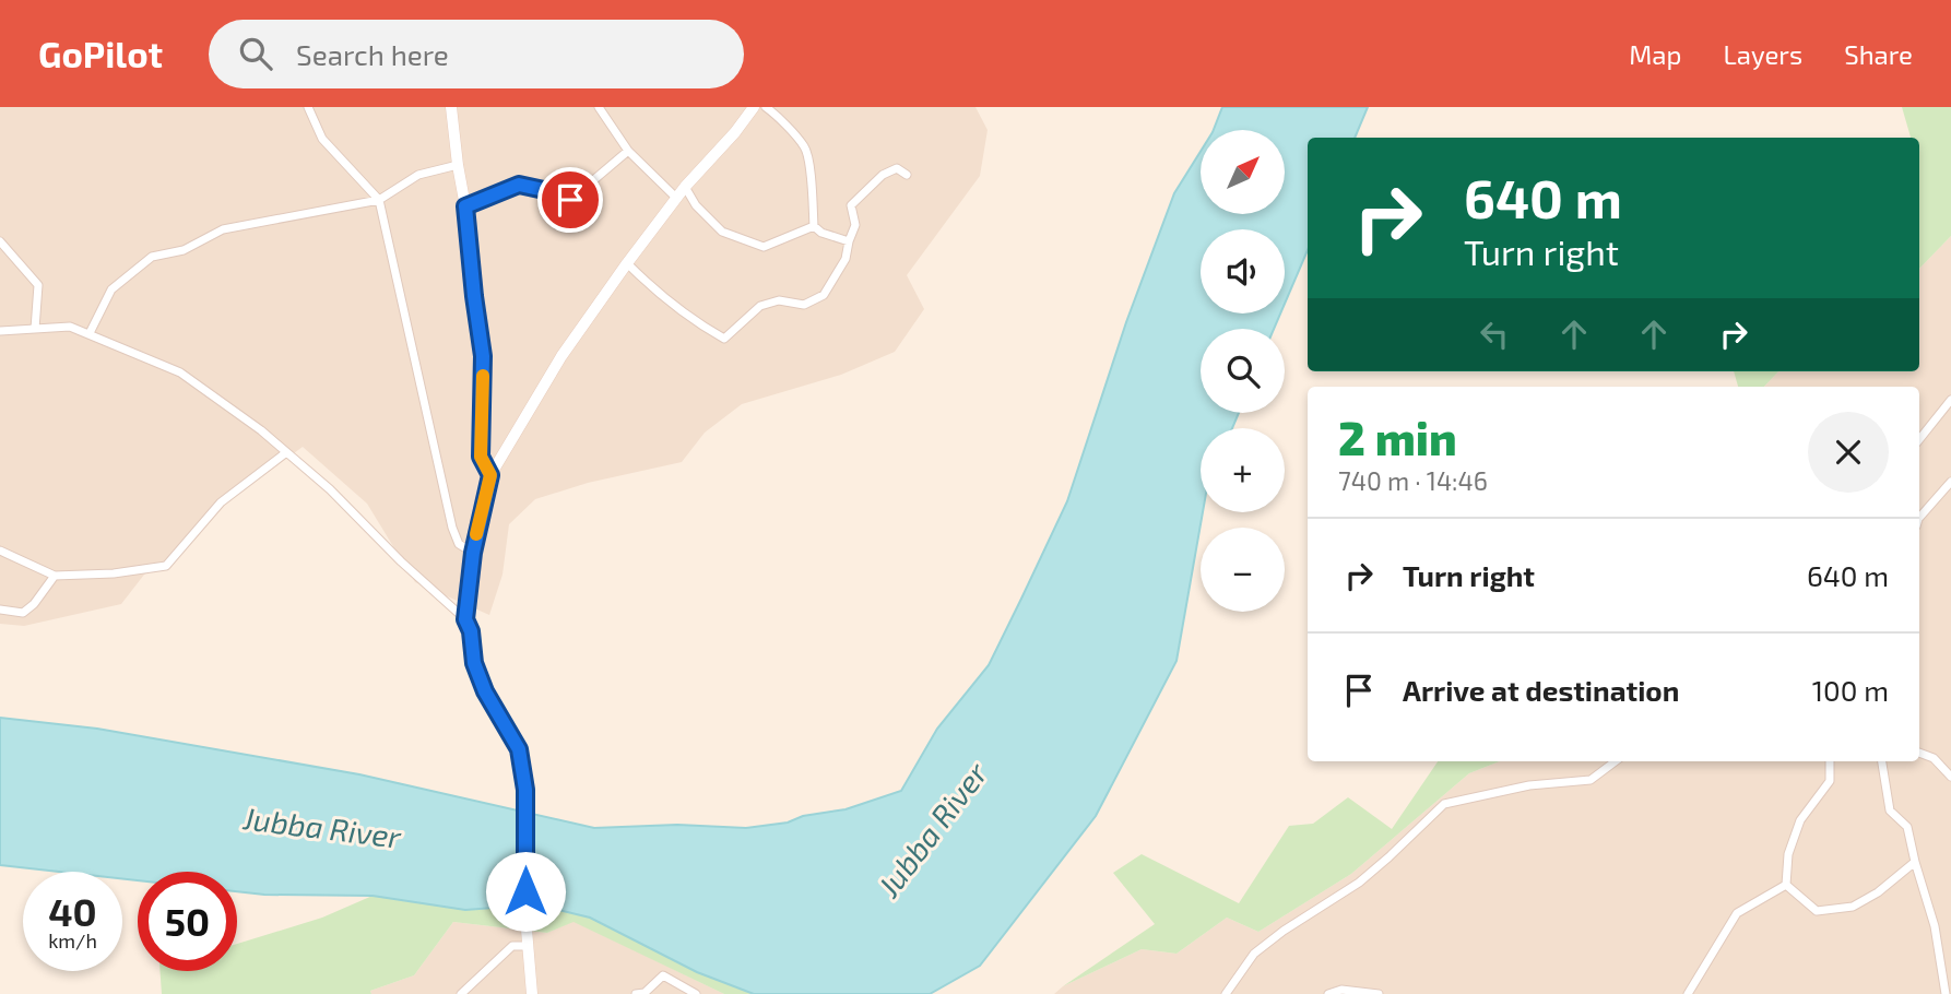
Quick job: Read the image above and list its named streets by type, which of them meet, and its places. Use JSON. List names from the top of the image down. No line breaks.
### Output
{"water":["Jubba River"],"north":"top right","page":{"header":"GoPilot","search":"Search here","nav":["Map","Layers","Share"],"map_buttons":["+","−"],"turn":["640 m","Turn right"],"heading":["2 min","740 m · 14:46"],"list":[{"name":"Turn right","value":"640 m"},{"name":"Arrive at destination","value":"100 m"}],"speed":"40 km/h","limit":"50"}}
